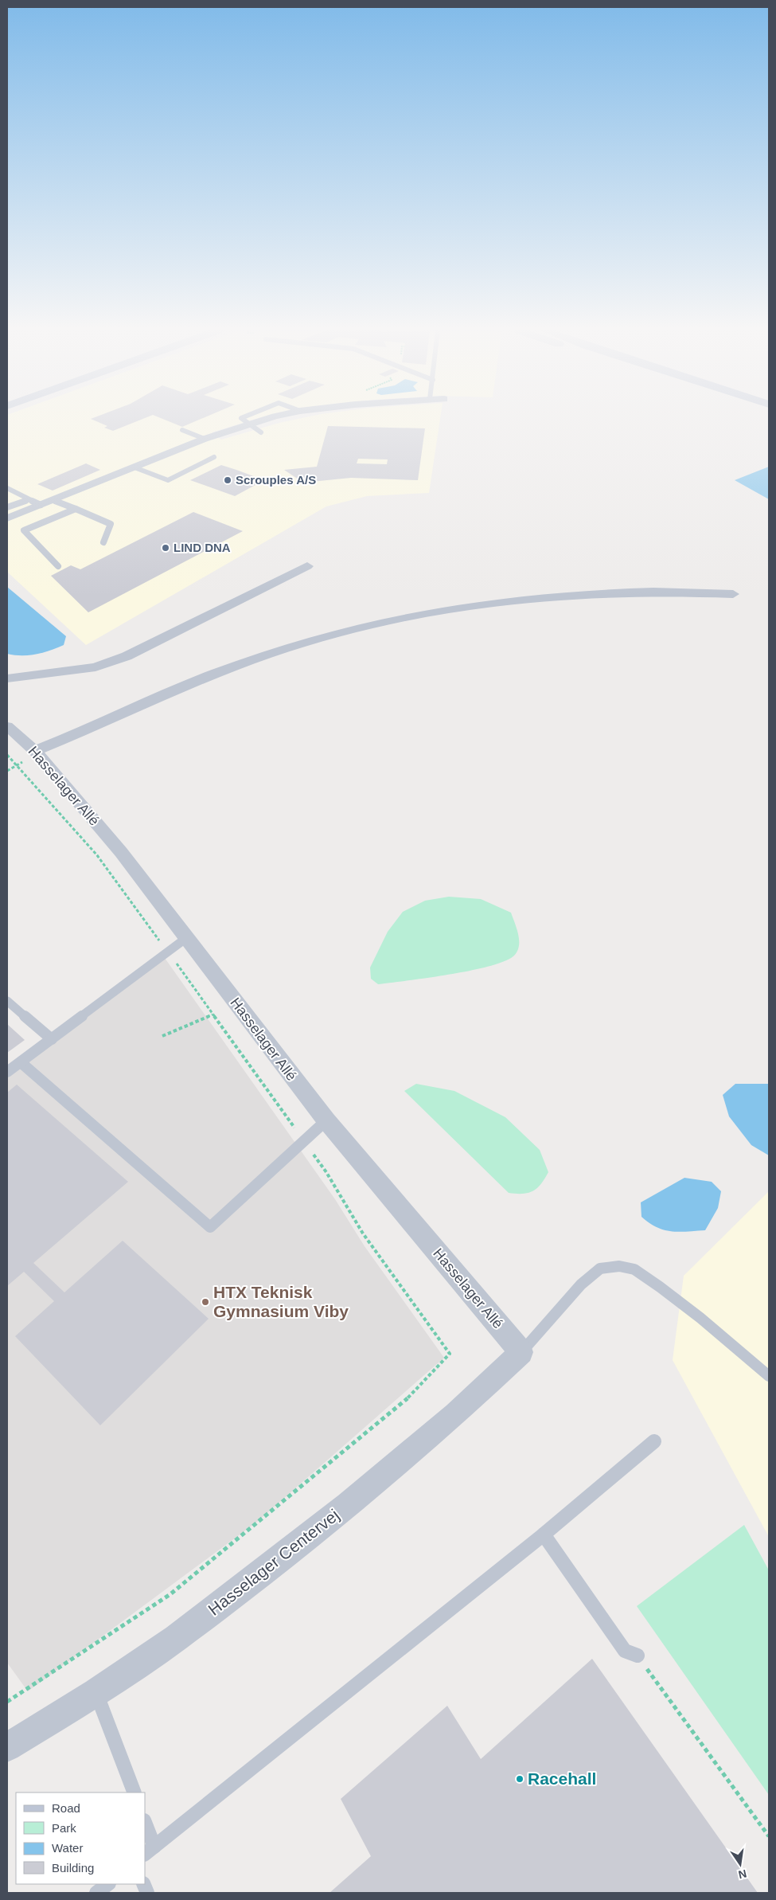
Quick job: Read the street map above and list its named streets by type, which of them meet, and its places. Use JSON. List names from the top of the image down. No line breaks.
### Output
{"streets":{"street":["Hasselager Allé","Hasselager Centervej"]},"crossings":[["Hasselager Allé","Hasselager Centervej"]],"places":["Scrouples A/S","LIND DNA","HTX Teknisk Gymnasium Viby","Racehall"],"legend":["Road","Park","Water","Building"],"north":"bottom"}
